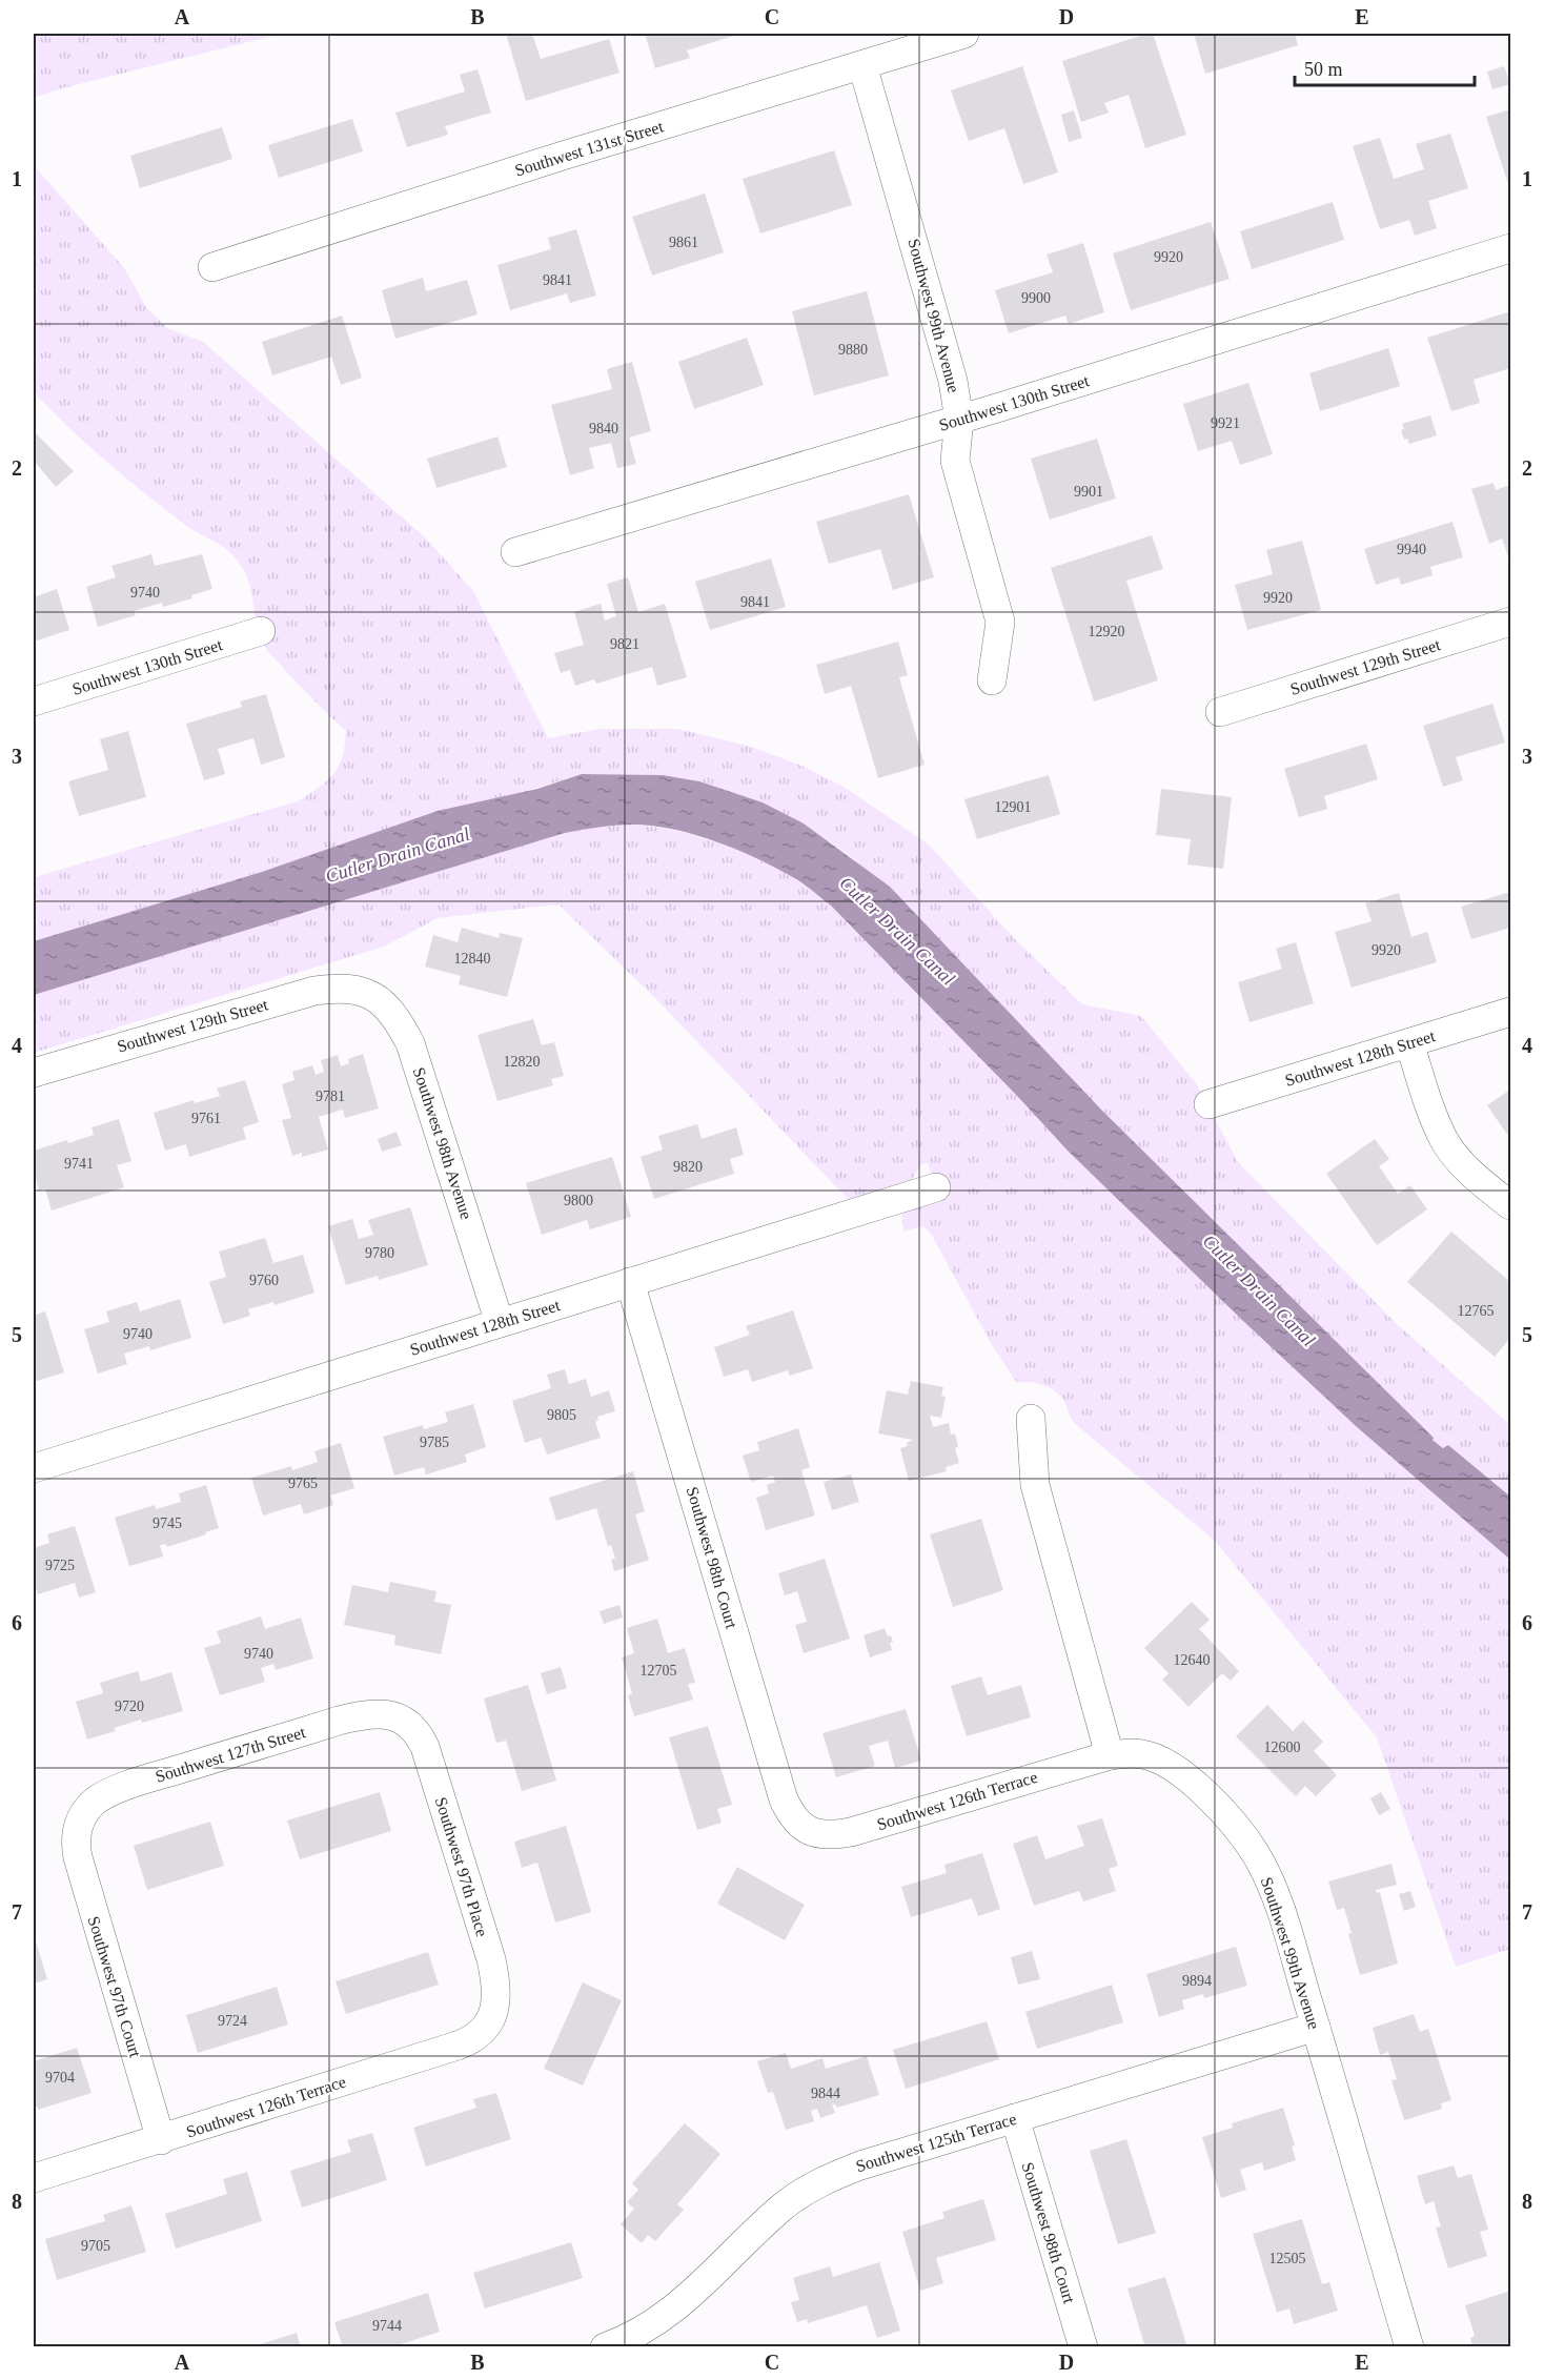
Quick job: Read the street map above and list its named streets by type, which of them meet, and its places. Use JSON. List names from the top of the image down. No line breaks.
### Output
{"streets":{"street":["Southwest 131st Street","Southwest 99th Avenue","Southwest 130th Street","Southwest 129th Street","Southwest 128th Street","Southwest 98th Avenue","Southwest 98th Court","Southwest 127th Street","Southwest 126th Terrace","Southwest 97th Place","Southwest 97th Court","Southwest 125th Terrace"]},"crossings":[["Southwest 131st Street","Southwest 99th Avenue"],["Southwest 99th Avenue","Southwest 130th Street"],["Southwest 99th Avenue","Southwest 126th Terrace"],["Southwest 99th Avenue","Southwest 125th Terrace"],["Southwest 129th Street","Southwest 98th Avenue"],["Southwest 128th Street","Southwest 98th Avenue"],["Southwest 128th Street","Southwest 98th Court"],["Southwest 98th Court","Southwest 126th Terrace"],["Southwest 98th Court","Southwest 125th Terrace"],["Southwest 127th Street","Southwest 97th Place"],["Southwest 127th Street","Southwest 97th Court"],["Southwest 126th Terrace","Southwest 97th Place"],["Southwest 126th Terrace","Southwest 97th Court"]],"water":["Cutler Drain Canal"],"house_numbers":["9861","9920","9841","9900","9880","9921","9840","9901","9940","9740","9920","9841","12920","9821","12901","9920","12840","12820","9781","9761","9741","9820","9800","9780","9760","12765","9740","9805","9785","9765","9745","9725","9740","12640","12705","9720","12600","9894","9724","9704","9844","9705","12505","9744"],"scale_bar":"50 m","grid":{"columns":["A","B","C","D","E"],"rows":["1","2","3","4","5","6","7","8"]}}
